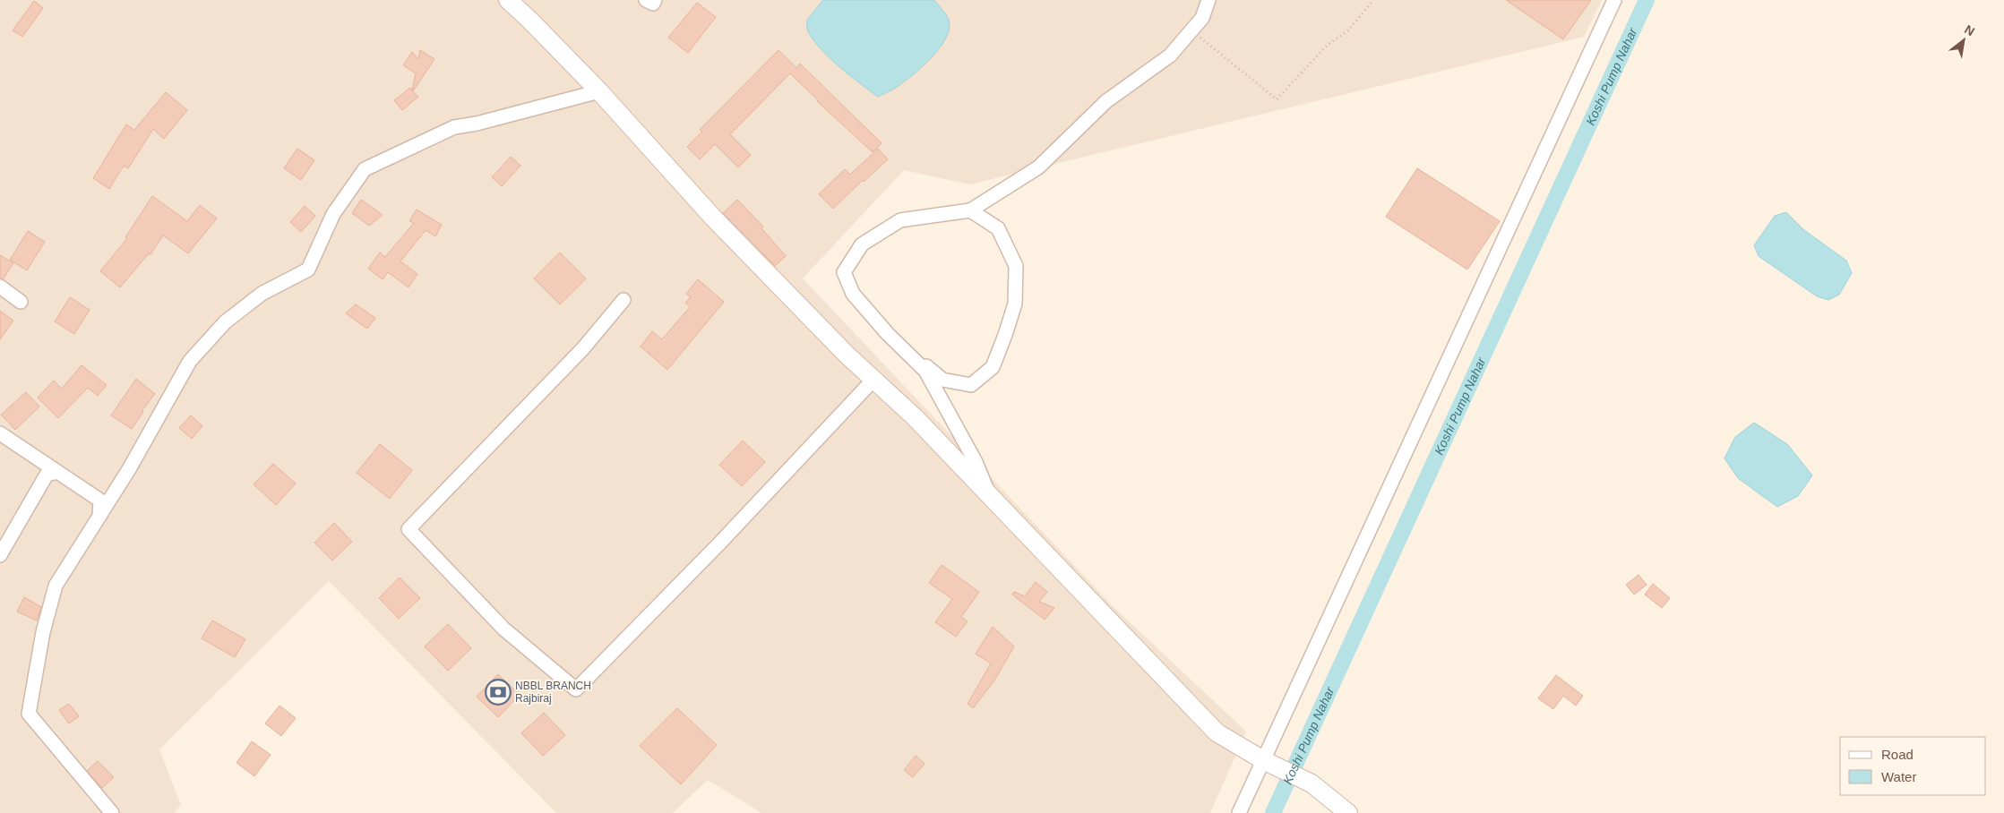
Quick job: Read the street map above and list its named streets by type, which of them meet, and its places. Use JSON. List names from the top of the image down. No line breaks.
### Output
{"water":["Koshi Pump Nahar"],"places":{"bank":["NBBL BRANCH Rajbiraj"]},"legend":["Road","Water"],"north":"top right"}
